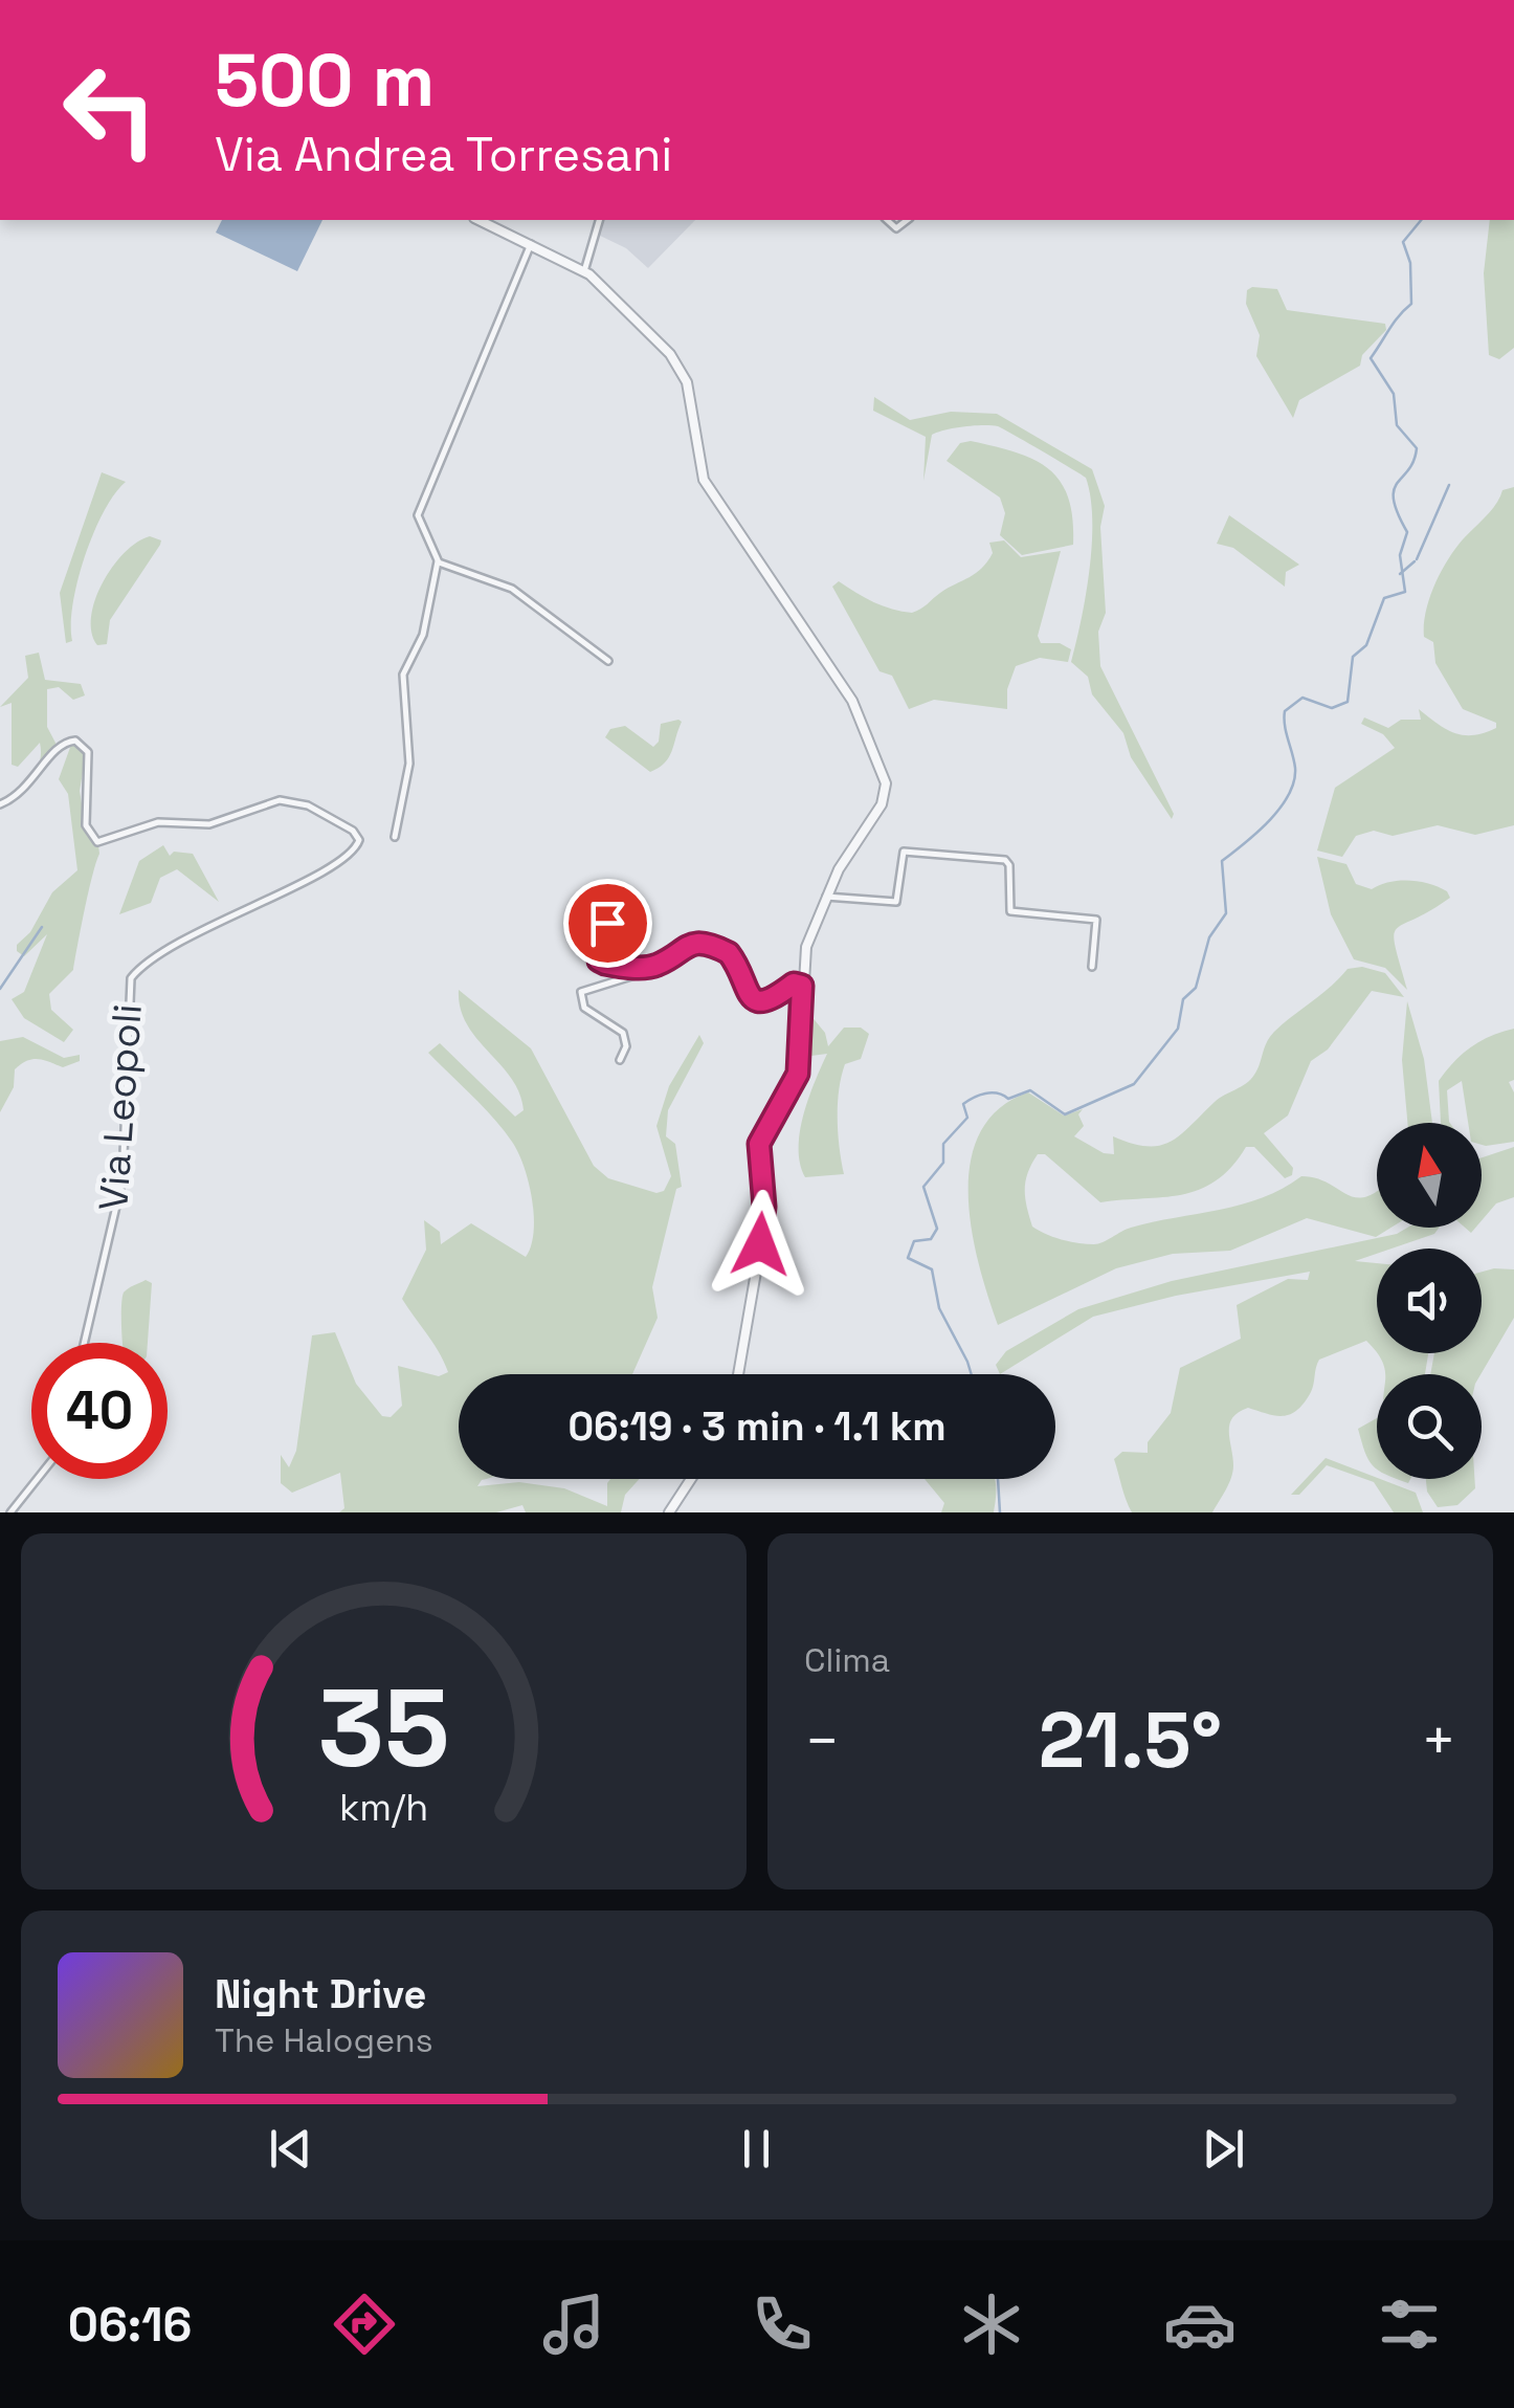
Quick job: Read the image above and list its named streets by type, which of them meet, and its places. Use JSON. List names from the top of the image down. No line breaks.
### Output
{"streets":{"street":["Via Leopoli"]},"north":"top","page":{"turn":["500 m","Via Andrea Torresani"],"limit":"40","trip":"06:19 · 3 min · 1.1 km","tile":"Clima","heat":["−","21.5°","+"],"song":["Night Drive","The Halogens"],"tabs":"06:16","gauge":["35","km/h"]}}
